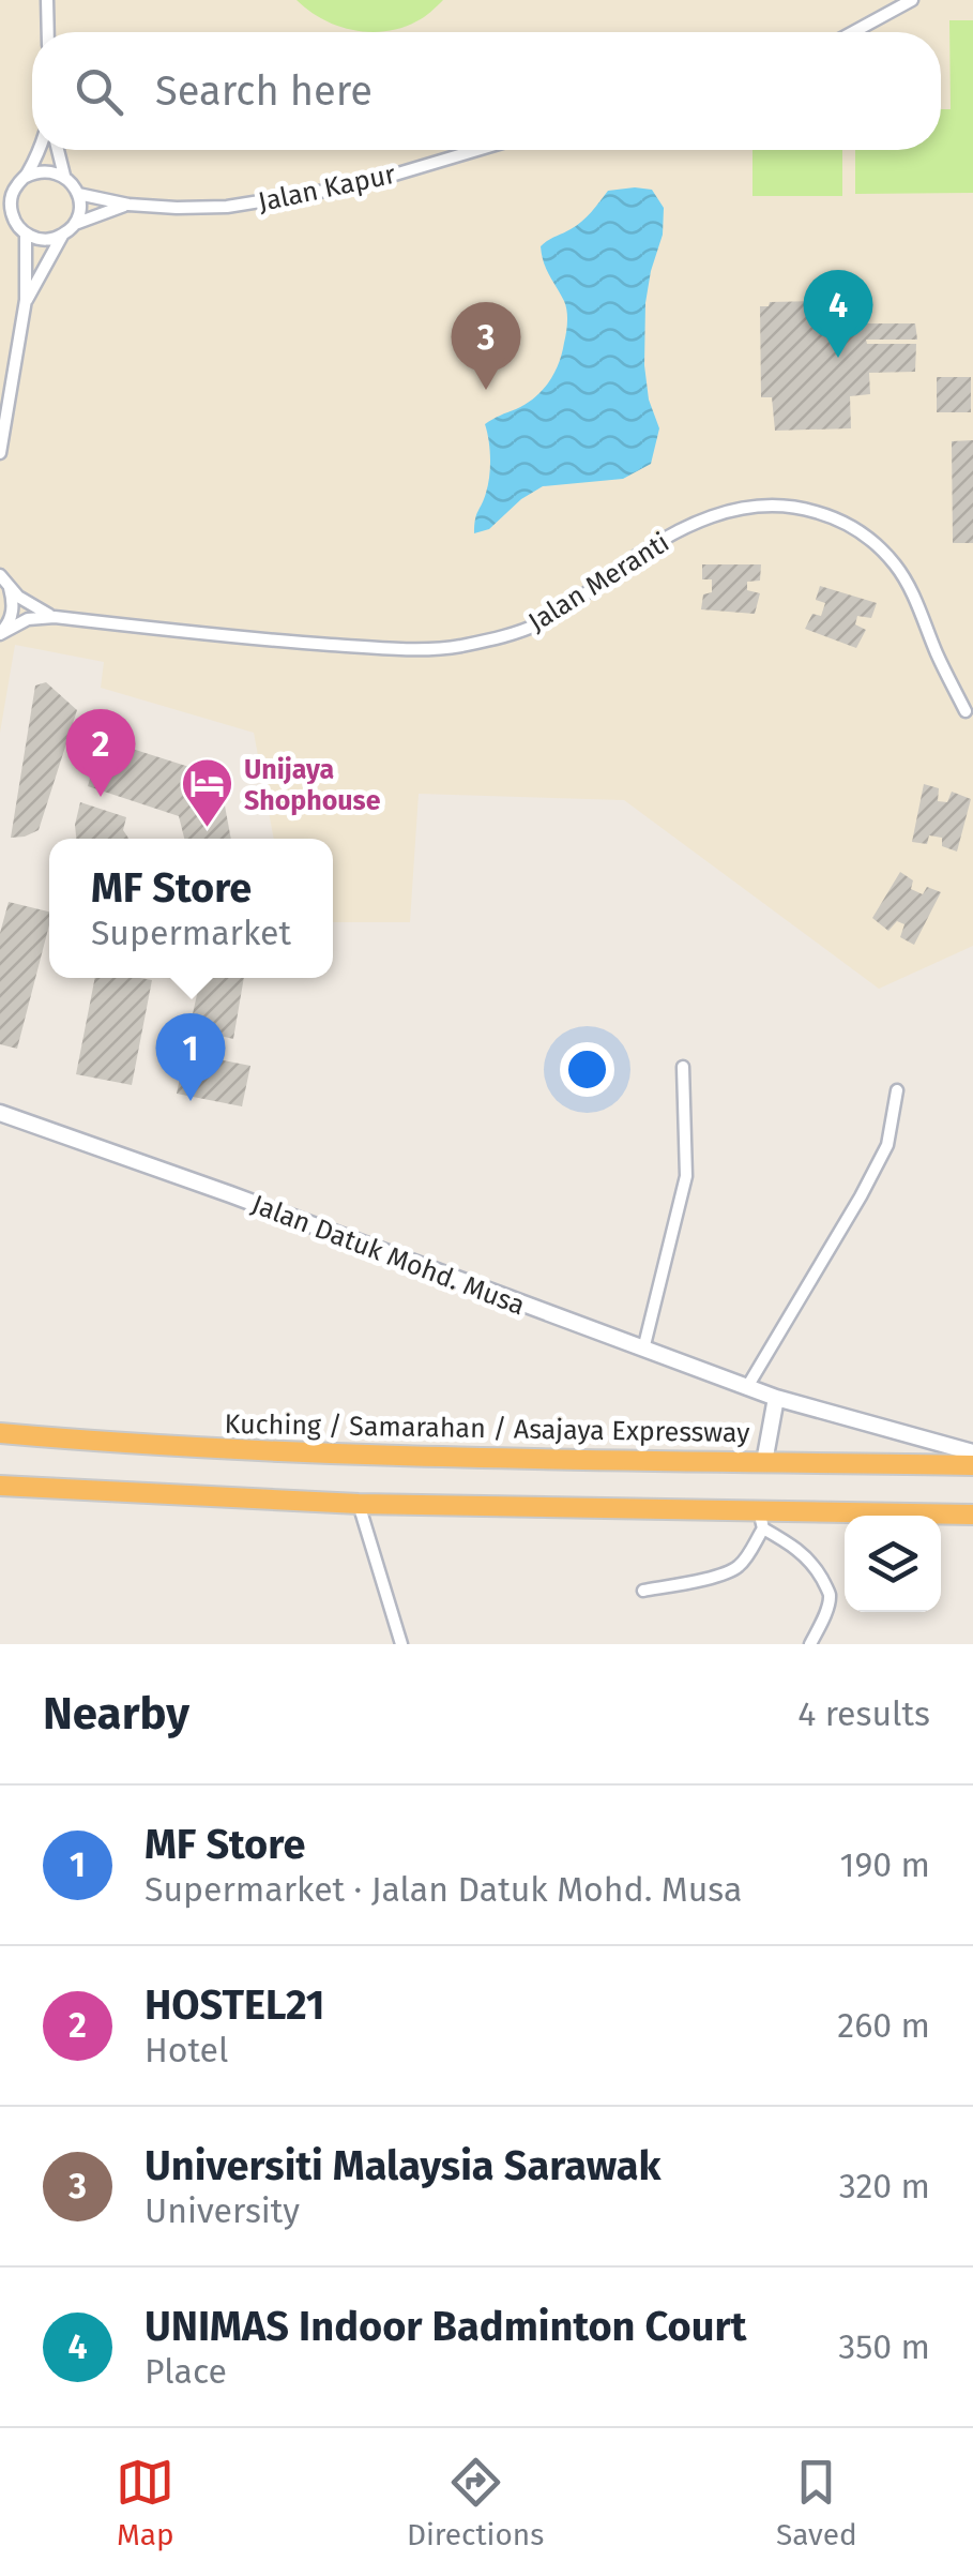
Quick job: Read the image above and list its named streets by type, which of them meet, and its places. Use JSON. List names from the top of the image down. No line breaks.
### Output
{"streets":{"highway":["Kuching / Samarahan / Asajaya Expressway"],"street":["Jalan Kapur","Jalan Meranti","Jalan Datuk Mohd. Musa"]},"places":{"hotel":["Unijaya Shophouse"]},"page":{"search":"Search here","pins":["4","3","2","1"],"popup":["MF Store","Supermarket"],"heading":["Nearby","4 results"],"list":[{"mark":"1","name":"MF Store","note":"Supermarket · Jalan Datuk Mohd. Musa","value":"190 m"},{"mark":"2","name":"HOSTEL21","note":"Hotel","value":"260 m"},{"mark":"3","name":"Universiti Malaysia Sarawak","note":"University","value":"320 m"},{"mark":"4","name":"UNIMAS Indoor Badminton Court","note":"Place","value":"350 m"}],"nav":["Map","Directions","Saved"]}}
